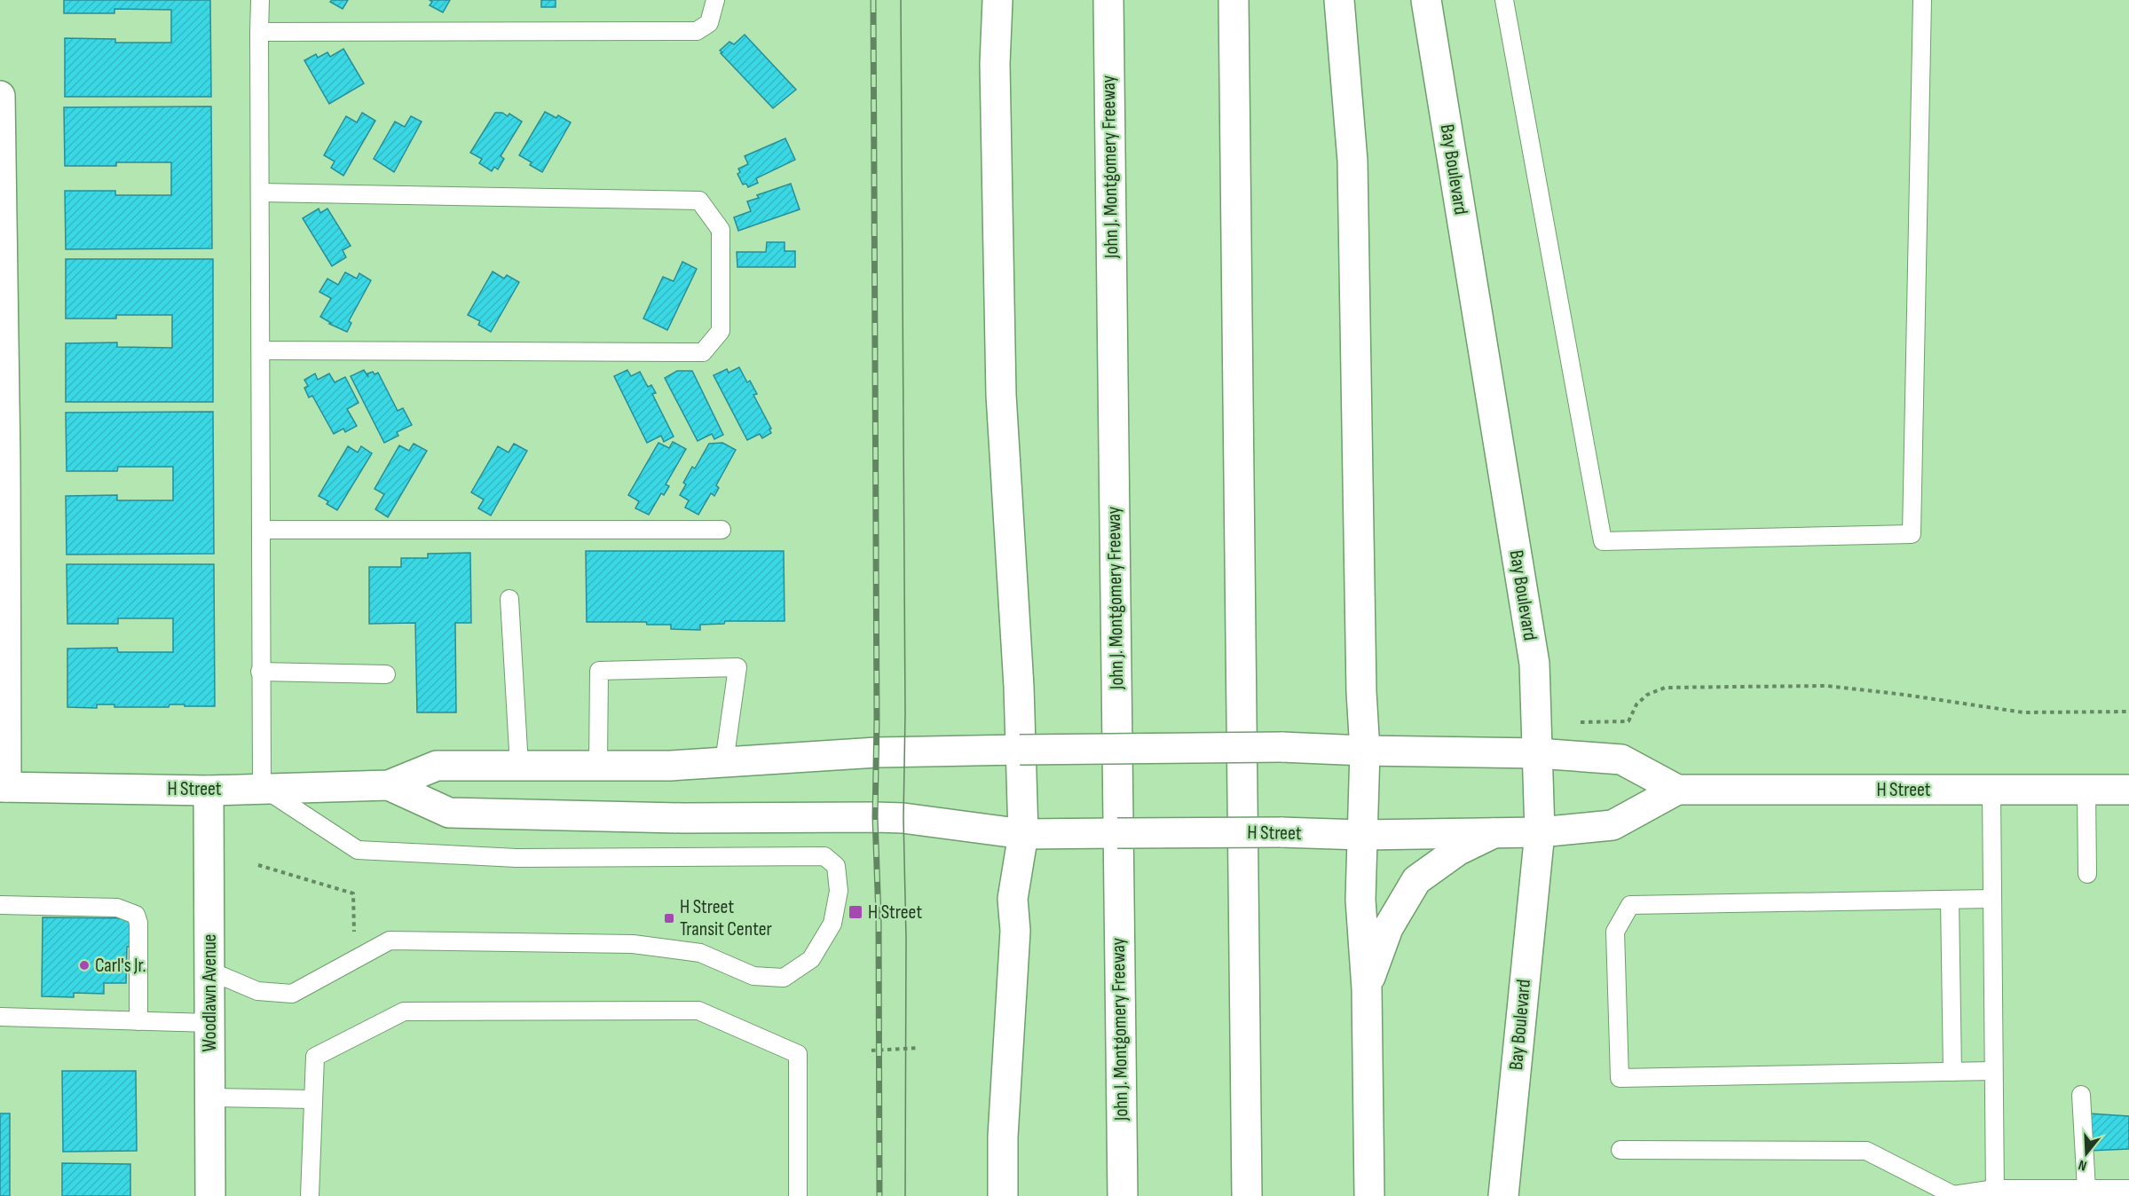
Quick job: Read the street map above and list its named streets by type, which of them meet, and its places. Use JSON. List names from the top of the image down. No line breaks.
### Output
{"streets":{"main road":["John J. Montgomery Freeway","Bay Boulevard","H Street","Woodlawn Avenue"]},"crossings":[["Bay Boulevard","H Street"],["H Street","Woodlawn Avenue"]],"places":{"transit":["H Street","H Street Transit Center"],"other":["Carl's Jr."]},"north":"bottom"}
